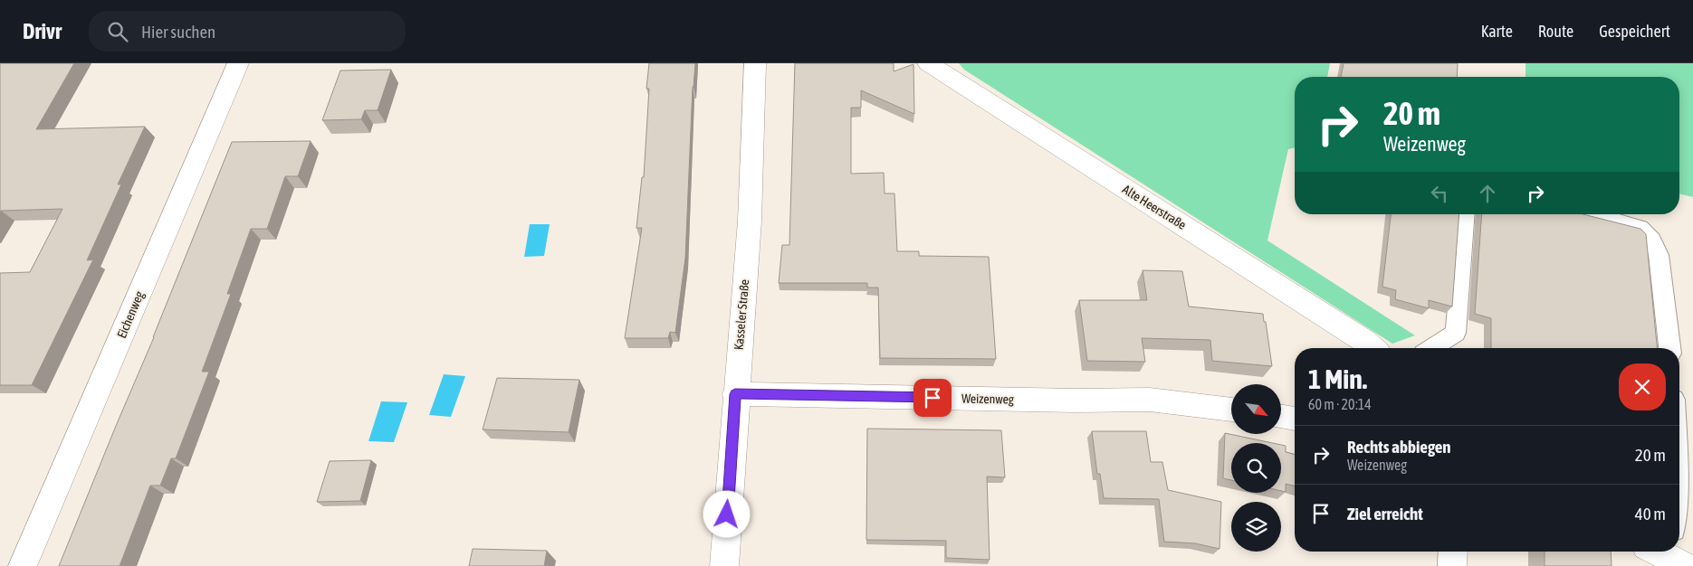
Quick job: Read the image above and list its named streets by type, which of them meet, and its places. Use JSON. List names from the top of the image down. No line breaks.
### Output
{"streets":{"street":["Alte Heerstraße","Eichenweg","Kasseler Straße","Weizenweg"]},"crossings":[["Kasseler Straße","Weizenweg"]],"north":"bottom right","page":{"header":"Drivr","search":"Hier suchen","nav":["Karte","Route","Gespeichert"],"turn":["20 m","Weizenweg"],"heading":["1 Min.","60 m · 20:14"],"list":[{"name":"Rechts abbiegen","note":"Weizenweg","value":"20 m"},{"name":"Ziel erreicht","value":"40 m"}]}}
